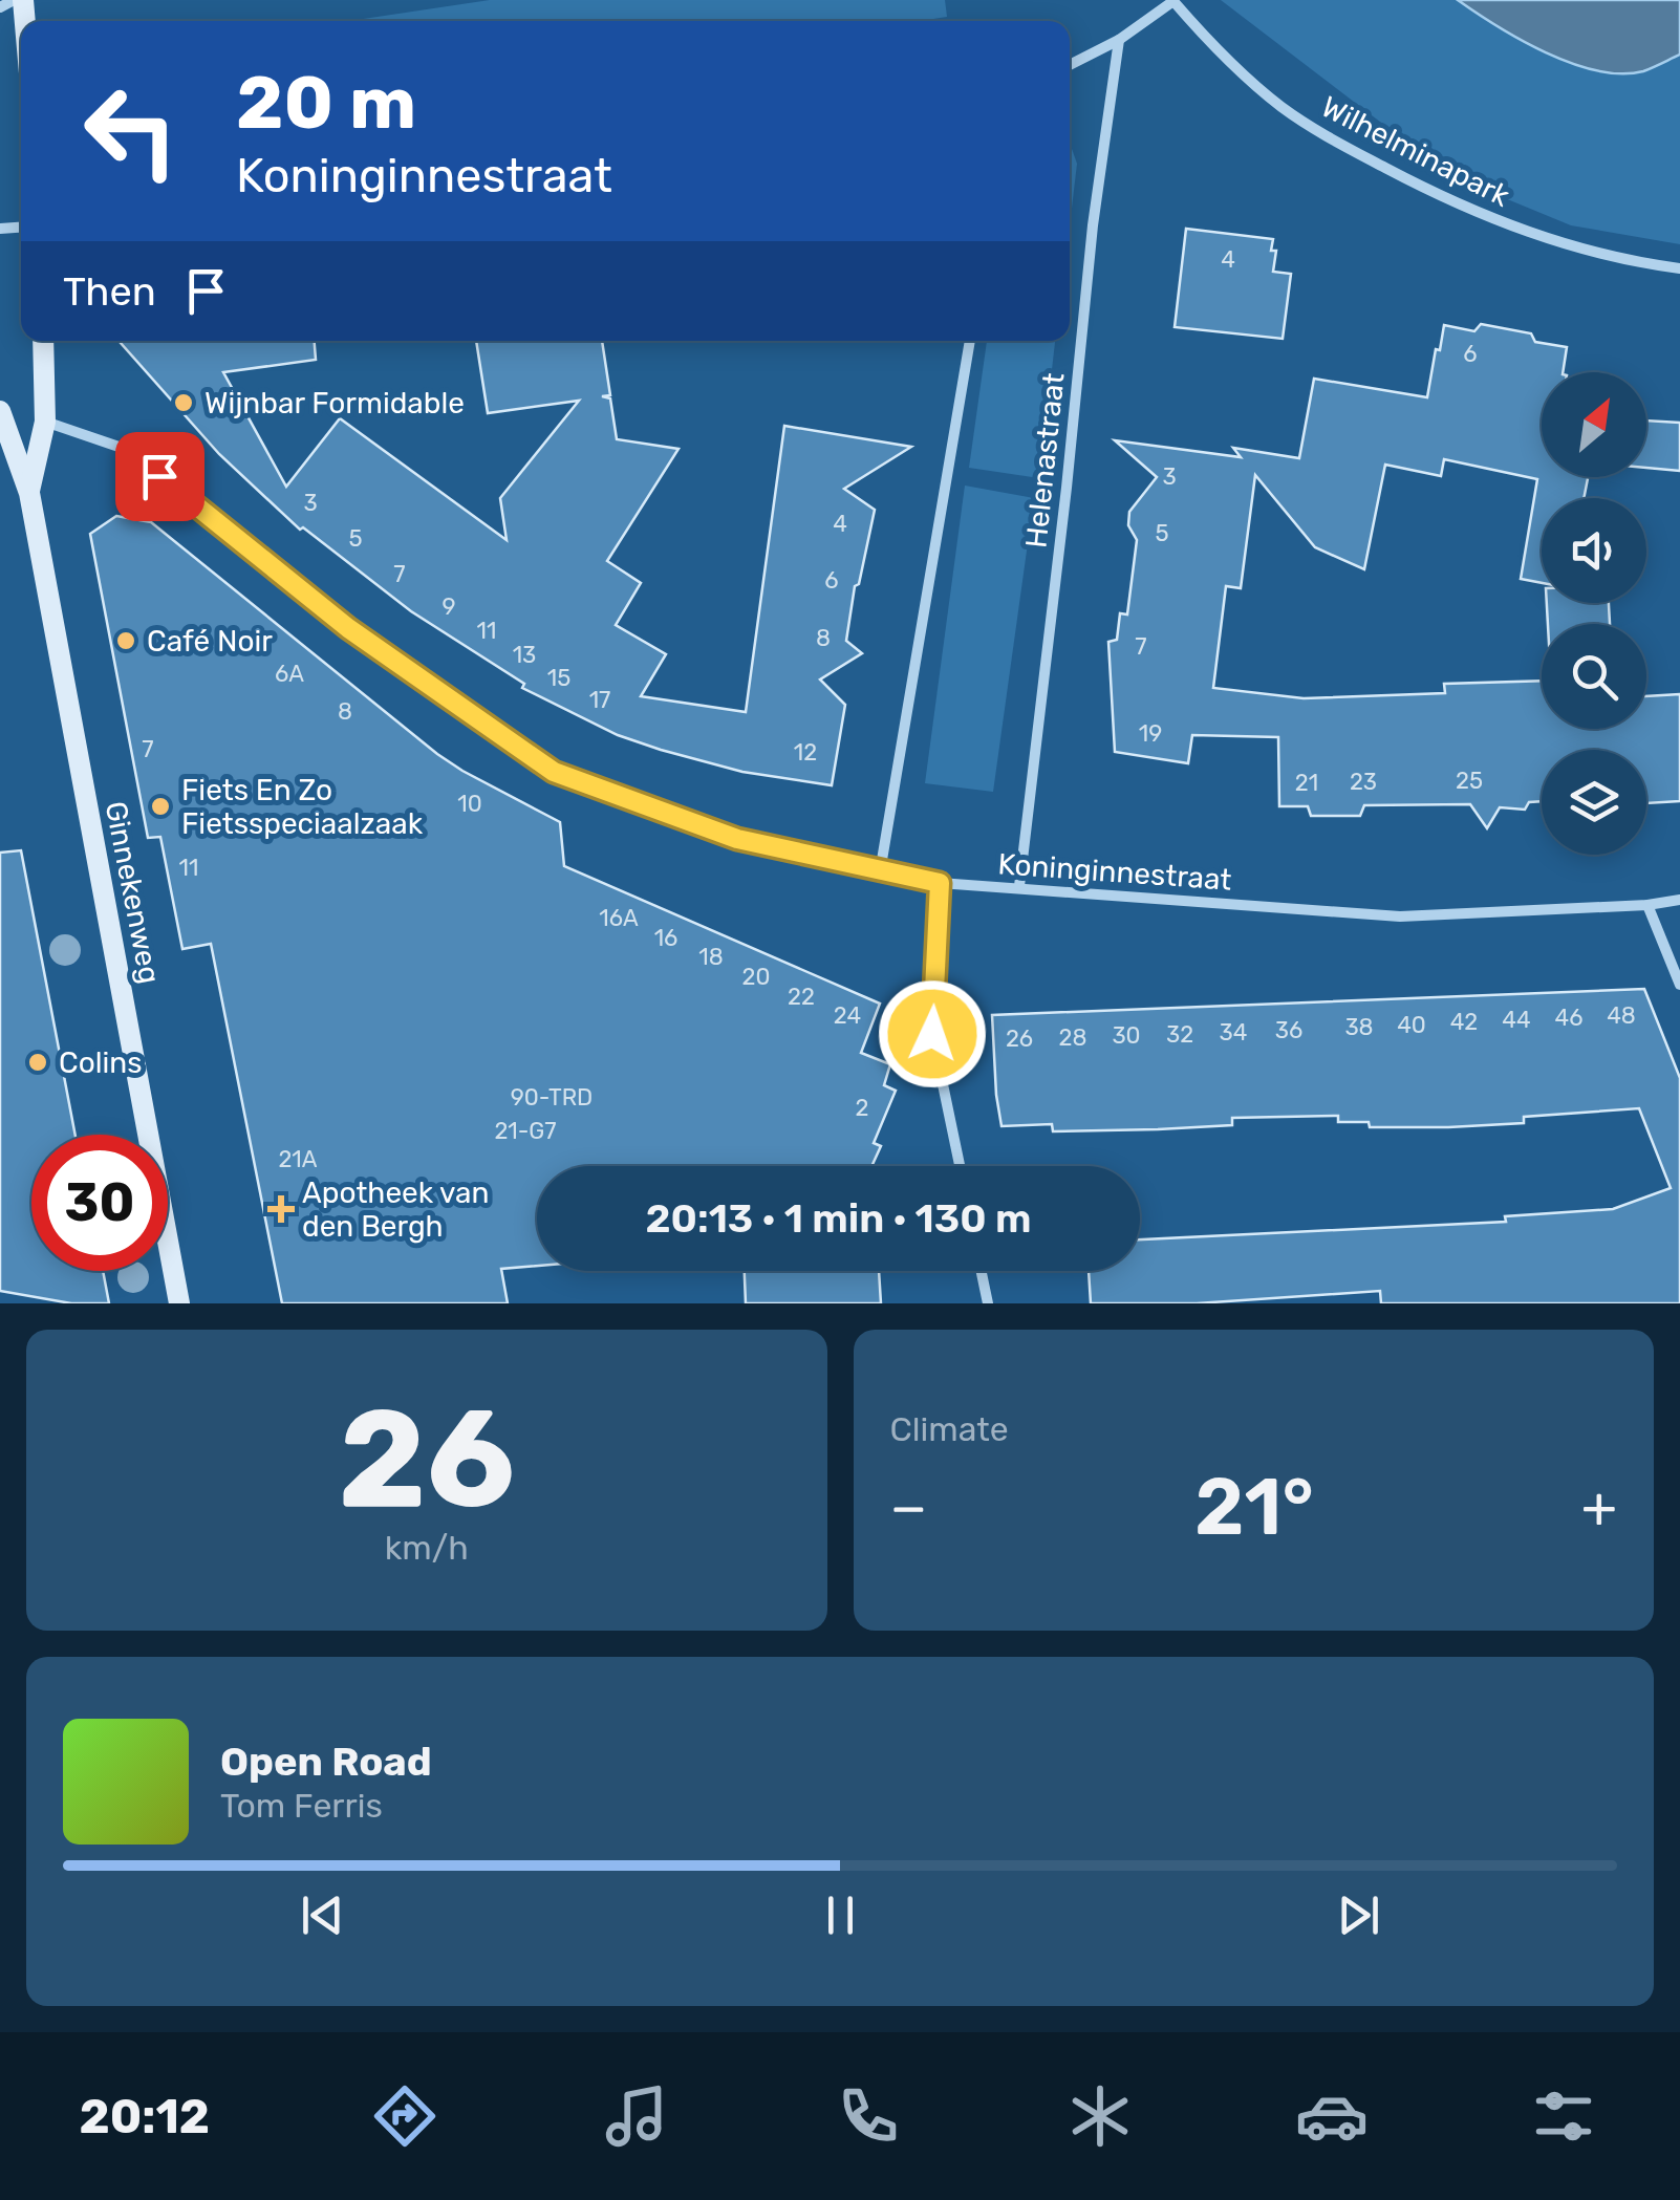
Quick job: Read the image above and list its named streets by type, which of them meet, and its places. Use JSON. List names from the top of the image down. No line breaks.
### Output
{"streets":{"street":["Wilhelminapark","Helenastraat","Koninginnestraat","Ginnekenweg"]},"crossings":[["Helenastraat","Koninginnestraat"],["Koninginnestraat","Ginnekenweg"]],"places":{"other":["Wijnbar Formidable","Café Noir","Fiets En Zo Fietsspeciaalzaak","Colins"],"health":["Apotheek van den Bergh"]},"house_numbers":["4","6","3","3","4","5","5","7","6","9","11","8","7","13","6A","15","17","8","19","7","12","25","23","21","10","11","16A","16","18","20","22","24","48","46","44","42","40","38","36","34","32","30","28","26","90-TRD","2","21-G7","21A"],"north":"top right","page":{"turn":["20 m","Koninginnestraat"],"then":"Then","limit":"30","trip":"20:13 · 1 min · 130 m","tile":[["26","km/h"],"Climate"],"heat":["−","21°","+"],"song":["Open Road","Tom Ferris"],"tabs":"20:12"}}
